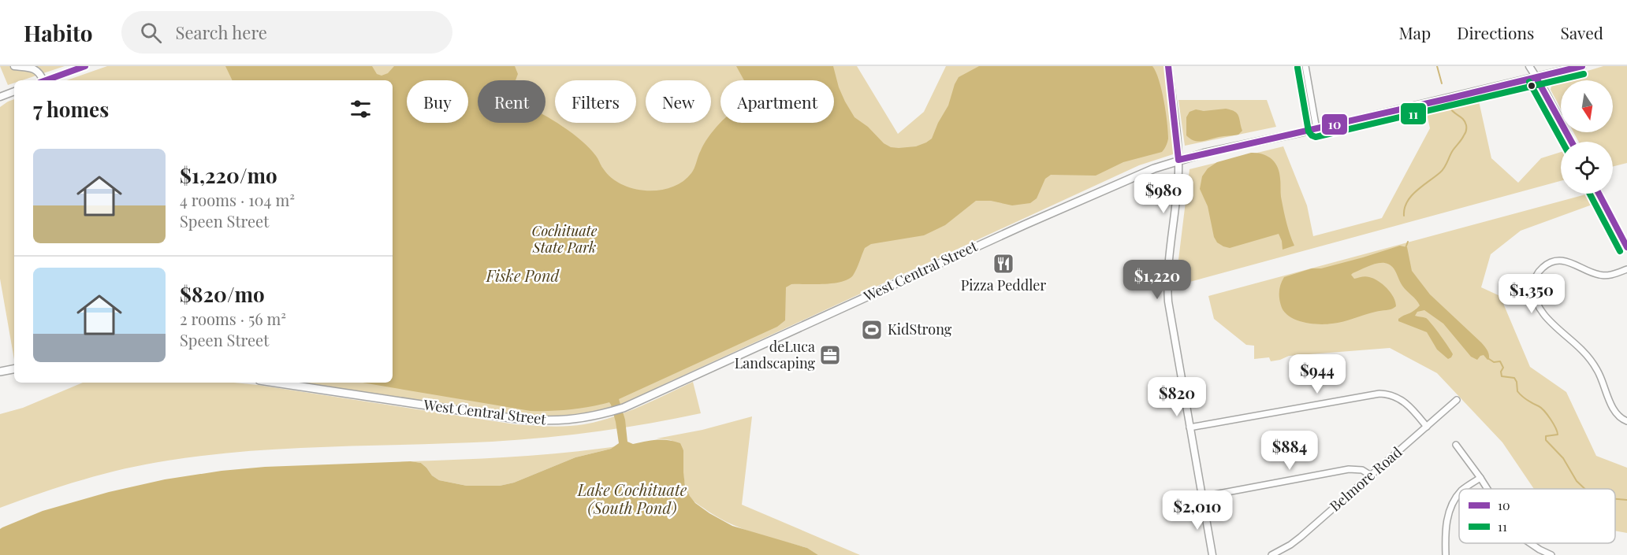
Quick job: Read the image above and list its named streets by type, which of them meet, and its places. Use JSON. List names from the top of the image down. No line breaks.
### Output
{"streets":{"main road":["West Central Street"],"street":["Belmore Road"]},"water":["Fiske Pond","Lake Cochituate (South Pond)"],"parks":["Cochituate State Park"],"places":{"restaurant":["Pizza Peddler"],"sports":["KidStrong"],"office":["deLuca Landscaping"]},"lines":["transit line 10","transit line 11"],"legend":["10","11"],"north":"bottom","page":{"header":"Habito","search":"Search here","nav":["Map","Directions","Saved"],"chip":["Buy","Rent","Filters","New","Apartment"],"heading":"7 homes","list":[{"name":"$1,220/mo","note":"4 rooms · 104 m² · Speen Street"},{"name":"$820/mo","note":"2 rooms · 56 m² · Speen Street"}],"price":["$980","$1,220","$1,350","$944","$820","$884","$2,010"]}}
